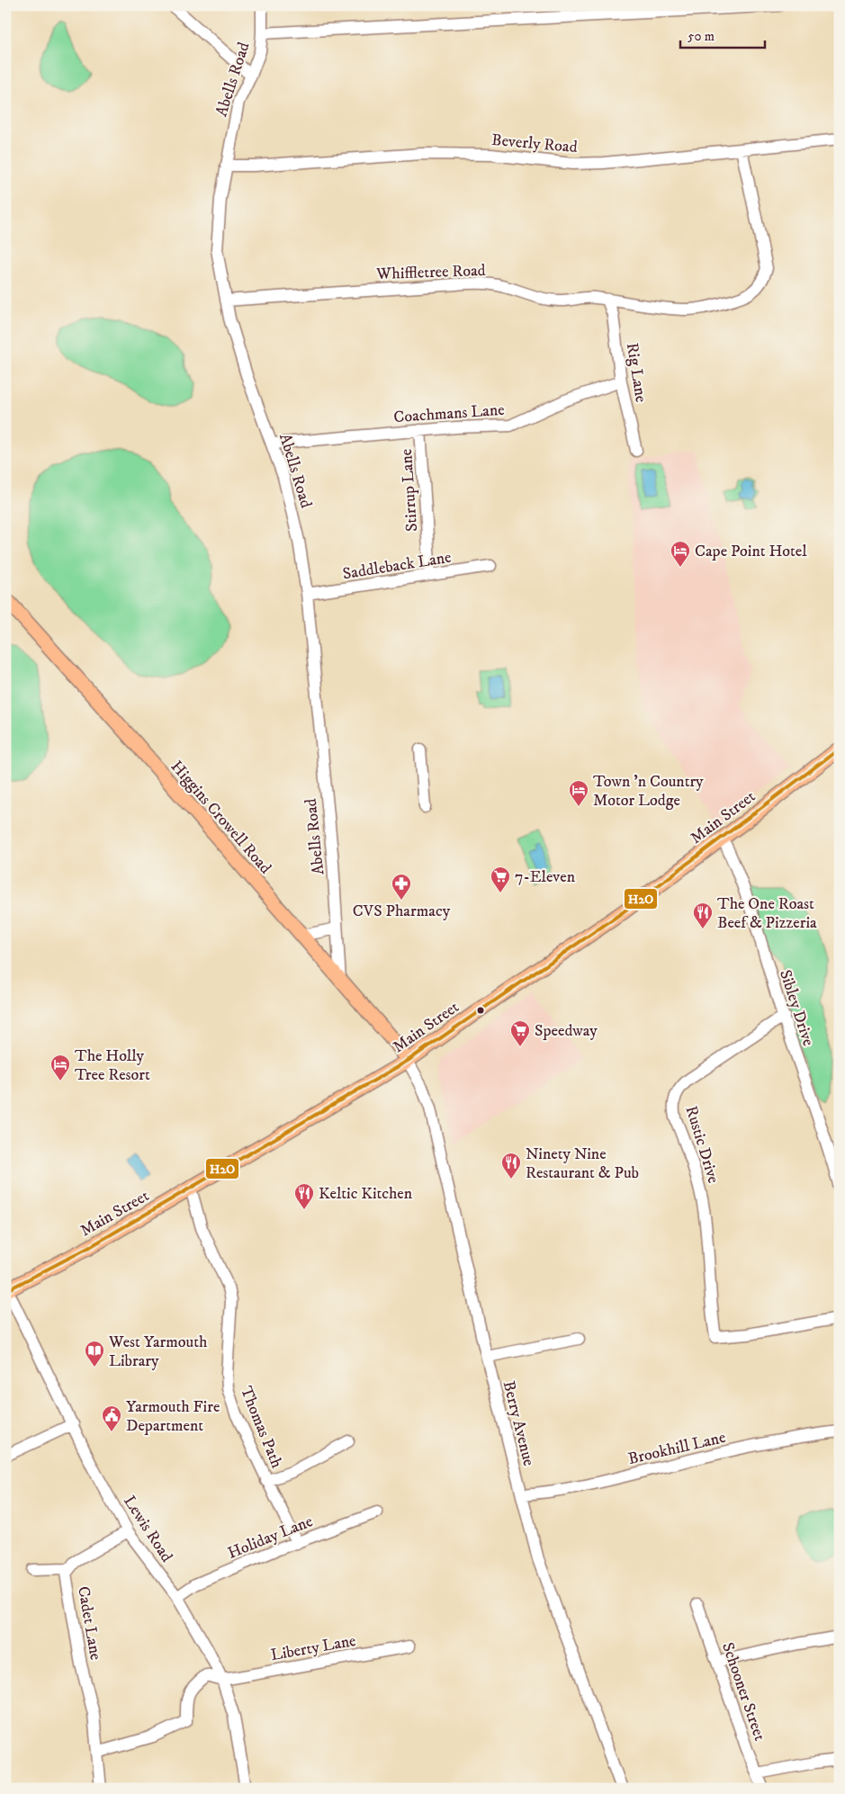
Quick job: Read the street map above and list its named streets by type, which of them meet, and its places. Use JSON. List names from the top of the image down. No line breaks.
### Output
{"streets":{"main road":["Higgins Crowell Road","Main Street"],"street":["Abells Road","Beverly Road","Whiffletree Road","Rig Lane","Coachmans Lane","Stirrup Lane","Saddleback Lane","Sibley Drive","Rustic Drive","Berry Avenue","Thomas Path","Brookhill Lane","Lewis Road","Holiday Lane","Cadet Lane","Liberty Lane","Schooner Street"]},"crossings":[["Abells Road","Beverly Road"],["Abells Road","Whiffletree Road"],["Abells Road","Coachmans Lane"],["Abells Road","Saddleback Lane"],["Abells Road","Higgins Crowell Road"],["Beverly Road","Whiffletree Road"],["Whiffletree Road","Rig Lane"],["Rig Lane","Coachmans Lane"],["Coachmans Lane","Stirrup Lane"],["Stirrup Lane","Saddleback Lane"],["Higgins Crowell Road","Main Street"],["Higgins Crowell Road","Berry Avenue"],["Main Street","Sibley Drive"],["Main Street","Berry Avenue"],["Main Street","Thomas Path"],["Main Street","Lewis Road"],["Sibley Drive","Rustic Drive"],["Berry Avenue","Brookhill Lane"],["Thomas Path","Holiday Lane"],["Lewis Road","Holiday Lane"],["Lewis Road","Cadet Lane"],["Lewis Road","Liberty Lane"]],"places":{"hotel":["Cape Point Hotel","Town 'n Country Motor Lodge","The Holly Tree Resort"],"supermarket":["7-Eleven","Speedway"],"pharmacy":["CVS Pharmacy"],"restaurant":["The One Roast Beef & Pizzeria","Ninety Nine Restaurant & Pub","Keltic Kitchen"],"library":["West Yarmouth Library"],"public building":["Yarmouth Fire Department"]},"lines":["transit line H2O"],"scale_bar":"50 m"}
